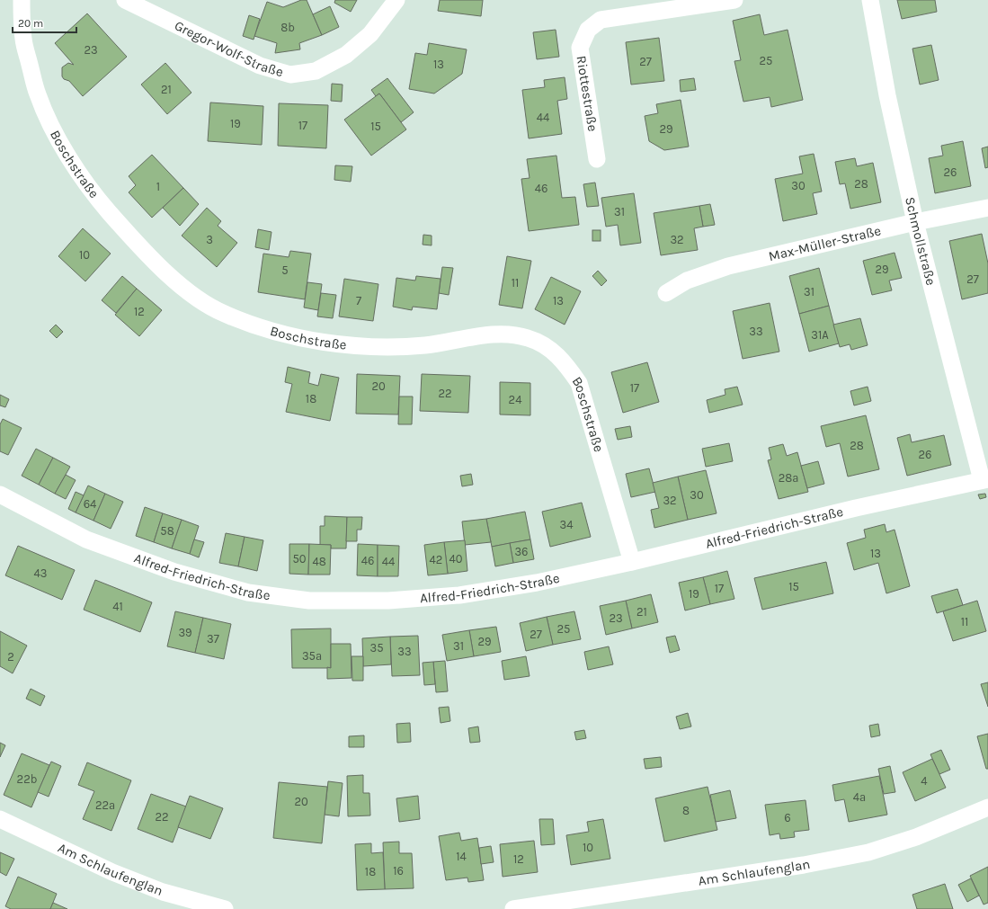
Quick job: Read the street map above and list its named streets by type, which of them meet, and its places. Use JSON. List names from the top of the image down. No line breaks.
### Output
{"streets":{"street":["Gregor-Wolf-Straße","Riottestraße","Boschstraße","Schmollstraße","Max-Müller-Straße","Alfred-Friedrich-Straße","Am Schlaufenglan"]},"crossings":[["Boschstraße","Alfred-Friedrich-Straße"],["Schmollstraße","Max-Müller-Straße"],["Schmollstraße","Alfred-Friedrich-Straße"]],"house_numbers":["8b","23","25","27","13","21","44","19","17","15","29","26","28","30","1","46","31","3","32","10","29","5","27","11","31","7","13","12","33","31A","20","17","22","18","24","28","26","28a","30","32","64","34","58","36","13","50","40","42","46","48","44","43","15","17","19","41","21","23","11","25","39","27","37","29","31","35","33","35a","2","22b","4","4a","20","22a","8","22","6","10","14","12","16","18"],"scale_bar":"20 m"}
